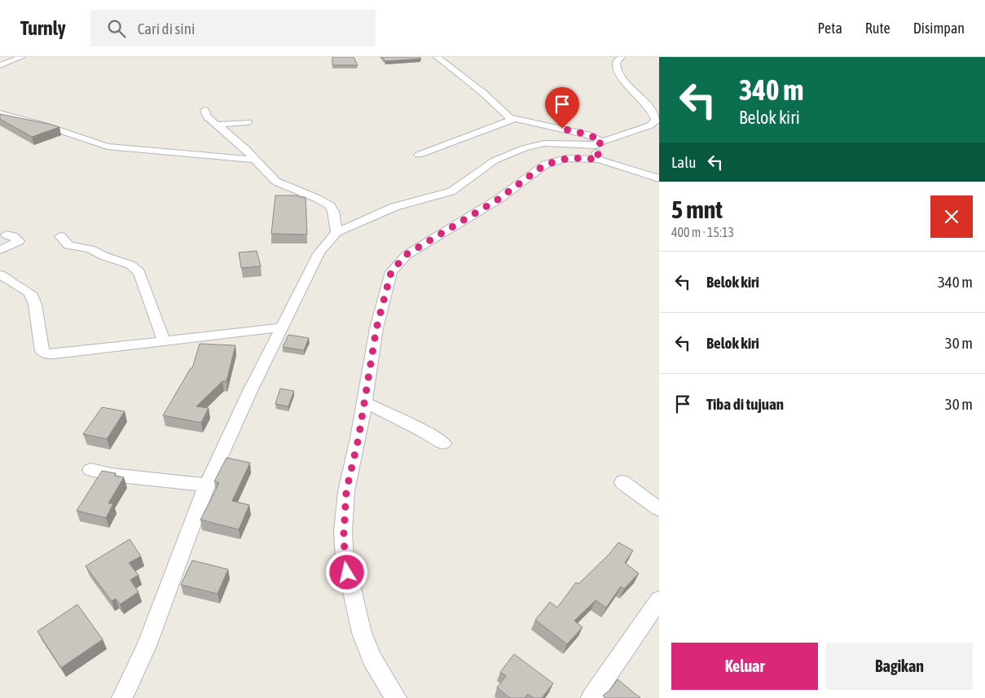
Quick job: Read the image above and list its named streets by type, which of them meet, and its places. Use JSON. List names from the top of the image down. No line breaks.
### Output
{"page":{"header":"Turnly","search":"Cari di sini","nav":["Peta","Rute","Disimpan"],"turn":["340 m","Belok kiri"],"then":"Lalu","heading":["5 mnt","400 m · 15:13"],"list":[{"name":"Belok kiri","value":"340 m"},{"name":"Belok kiri","value":"30 m"},{"name":"Tiba di tujuan","value":"30 m"}],"buttons":["Keluar","Bagikan"]}}
